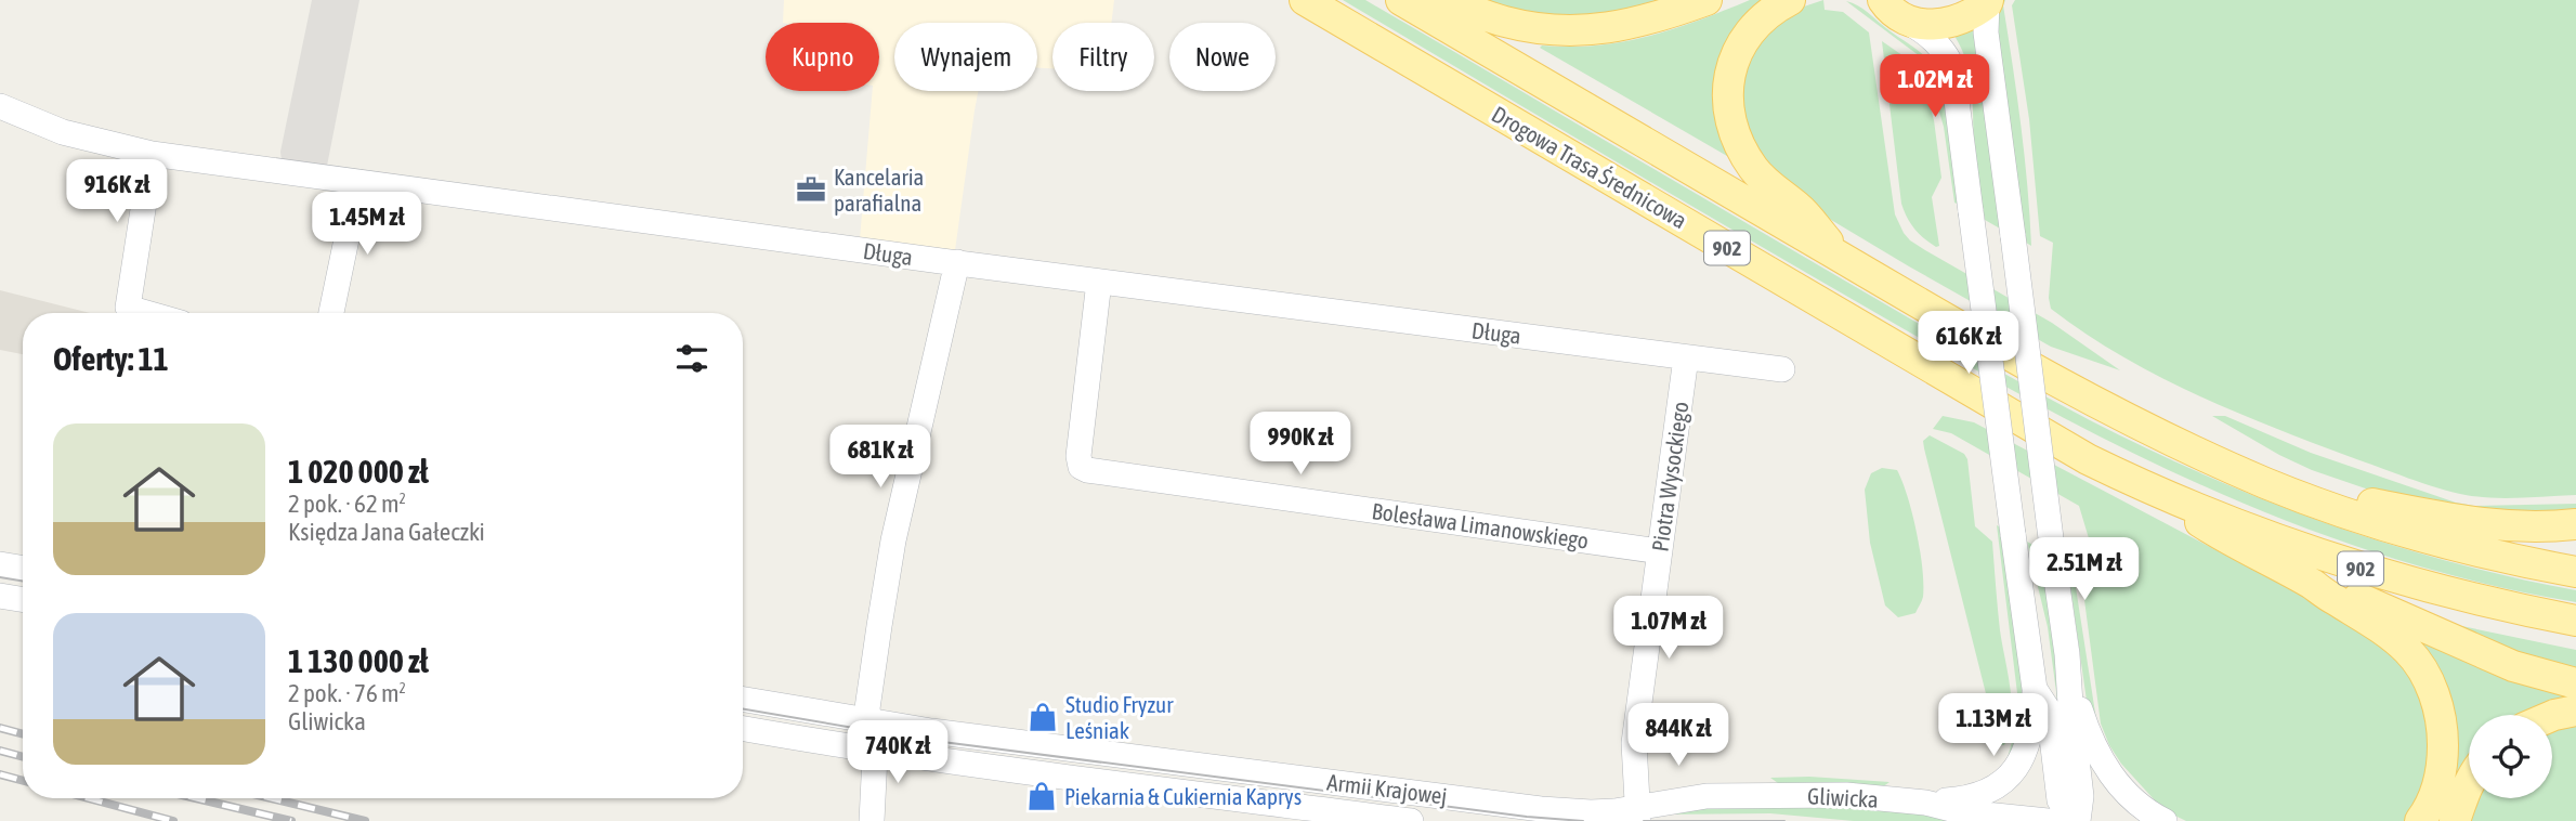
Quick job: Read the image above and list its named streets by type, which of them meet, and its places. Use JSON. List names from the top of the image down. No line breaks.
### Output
{"streets":{"main road":["Drogowa Trasa Średnicowa","902"],"street":["Długa","Piotra Wysockiego","Bolesława Limanowskiego","Armii Krajowej","Gliwicka"]},"crossings":[["Drogowa Trasa Średnicowa","902"],["Długa","Piotra Wysockiego"],["Długa","Bolesława Limanowskiego"],["Piotra Wysockiego","Bolesława Limanowskiego"],["Piotra Wysockiego","Armii Krajowej"],["Piotra Wysockiego","Gliwicka"],["Armii Krajowej","Gliwicka"]],"places":{"office":["Kancelaria parafialna"],"shop":["Studio Fryzur Leśniak","Piekarnia & Cukiernia Kaprys"]},"page":{"chip":["Kupno","Wynajem","Filtry","Nowe"],"price":["1.02M zł","916K zł","1.45M zł","616K zł","990K zł","681K zł","2.51M zł","1.07M zł","1.13M zł","844K zł","740K zł"],"heading":"Oferty: 11","list":[{"name":"1 020 000 zł","note":"2 pok. · 62 m² · Księdza Jana Gałeczki"},{"name":"1 130 000 zł","note":"2 pok. · 76 m² · Gliwicka"}]}}
